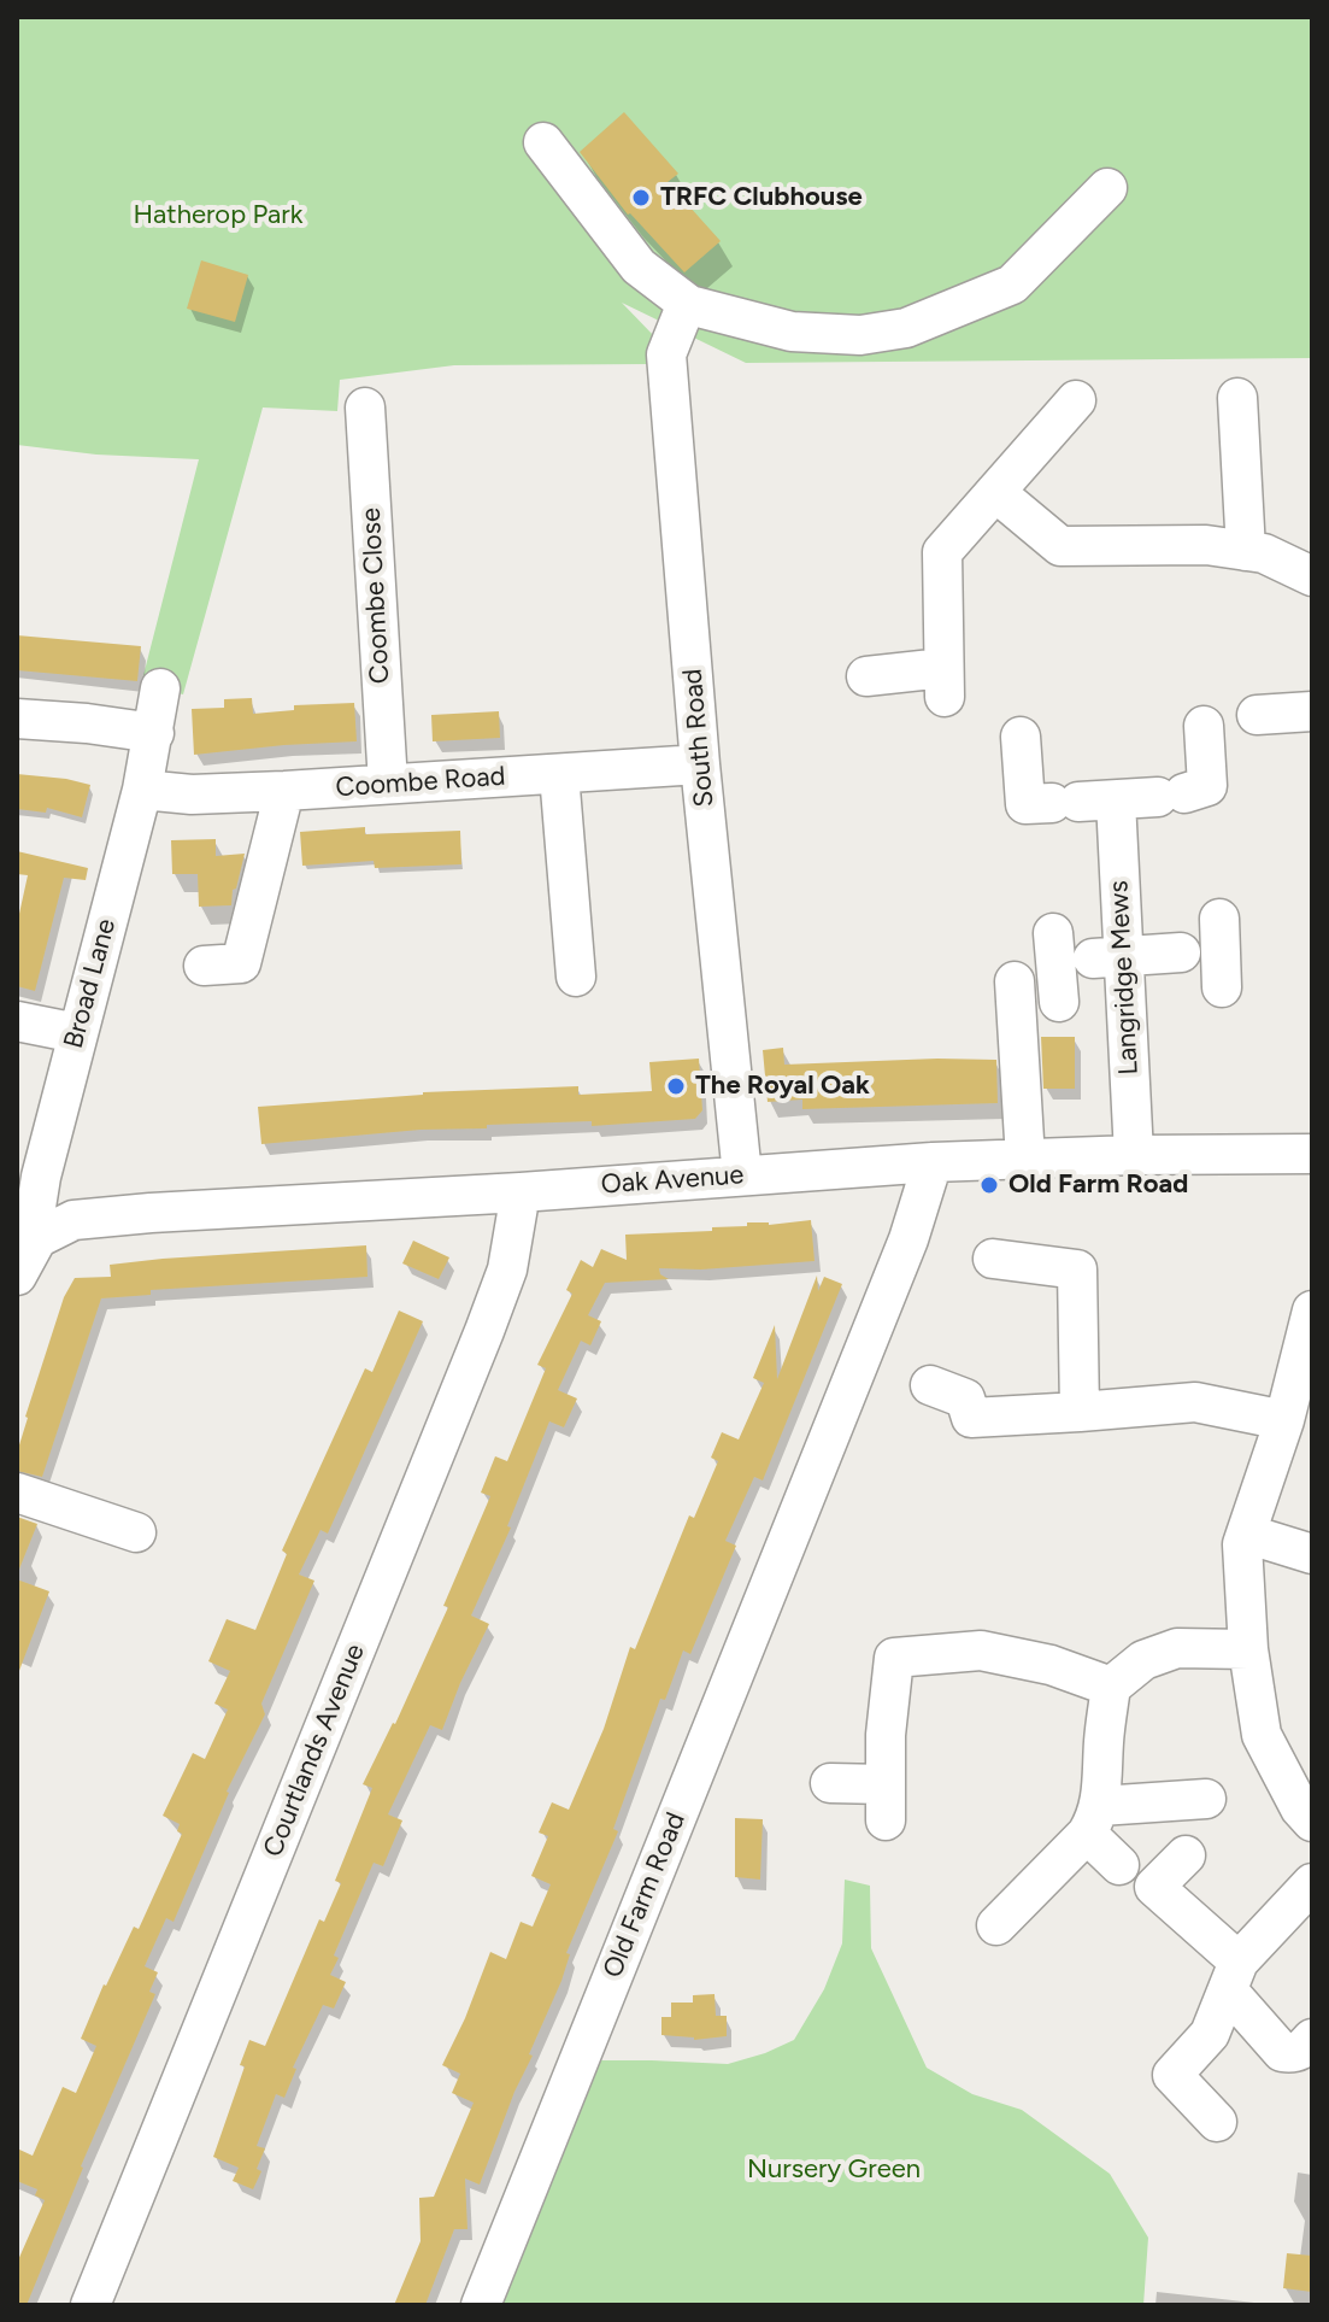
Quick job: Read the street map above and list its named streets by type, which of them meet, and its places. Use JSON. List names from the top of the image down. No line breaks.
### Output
{"streets":{"street":["Coombe Close","South Road","Coombe Road","Langridge Mews","Broad Lane","Oak Avenue","Courtlands Avenue","Old Farm Road"]},"crossings":[["Coombe Close","Coombe Road"],["South Road","Coombe Road"],["South Road","Oak Avenue"],["Coombe Road","Broad Lane"],["Langridge Mews","Oak Avenue"],["Broad Lane","Oak Avenue"],["Oak Avenue","Courtlands Avenue"],["Oak Avenue","Old Farm Road"]],"parks":["Hatherop Park","Nursery Green"],"places":["TRFC Clubhouse","The Royal Oak","Old Farm Road"]}
